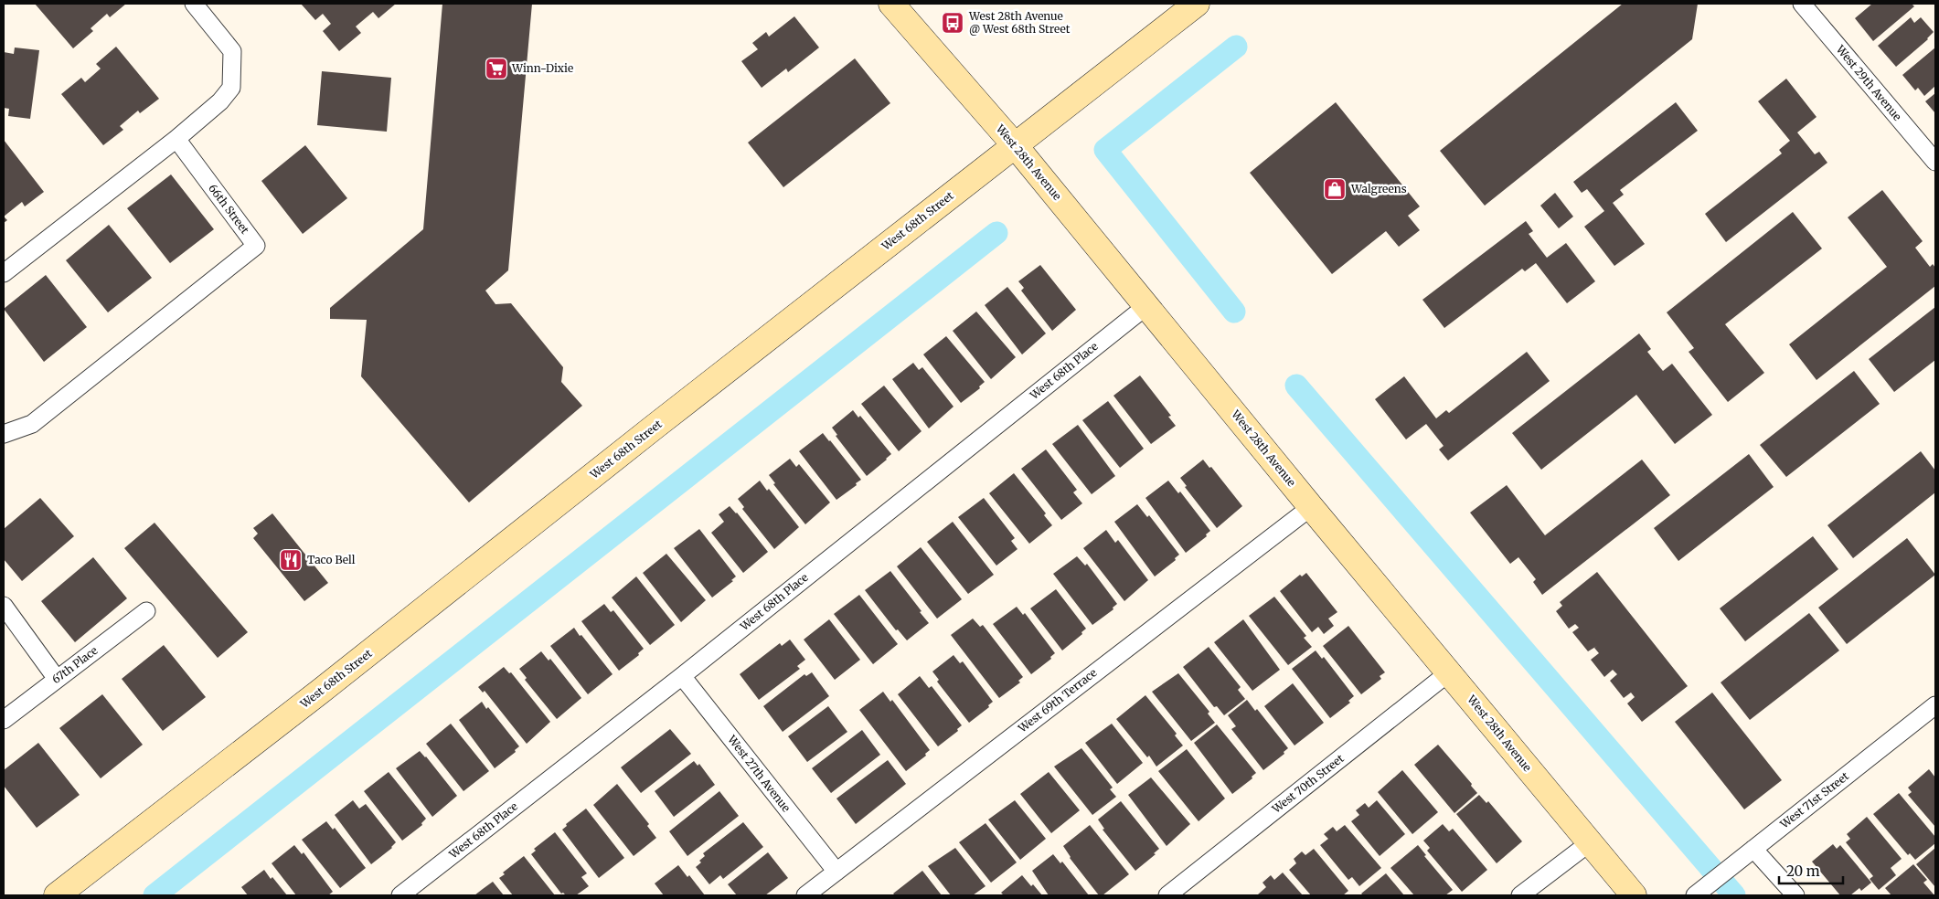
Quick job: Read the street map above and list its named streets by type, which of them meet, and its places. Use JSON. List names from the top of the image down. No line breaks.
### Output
{"streets":{"main road":["West 28th Avenue","West 68th Street"],"street":["West 29th Avenue","66th Street","West 68th Place","67th Place","West 69th Terrace","West 27th Avenue","West 70th Street","West 71st Street"]},"crossings":[["West 28th Avenue","West 68th Street"],["West 28th Avenue","West 68th Place"],["West 28th Avenue","West 69th Terrace"],["West 28th Avenue","West 70th Street"],["West 68th Place","West 27th Avenue"],["West 69th Terrace","West 27th Avenue"]],"places":{"bus stop":["West 28th Avenue @ West 68th Street"],"supermarket":["Winn-Dixie"],"shop":["Walgreens"],"restaurant":["Taco Bell"]},"scale_bar":"20 m"}
